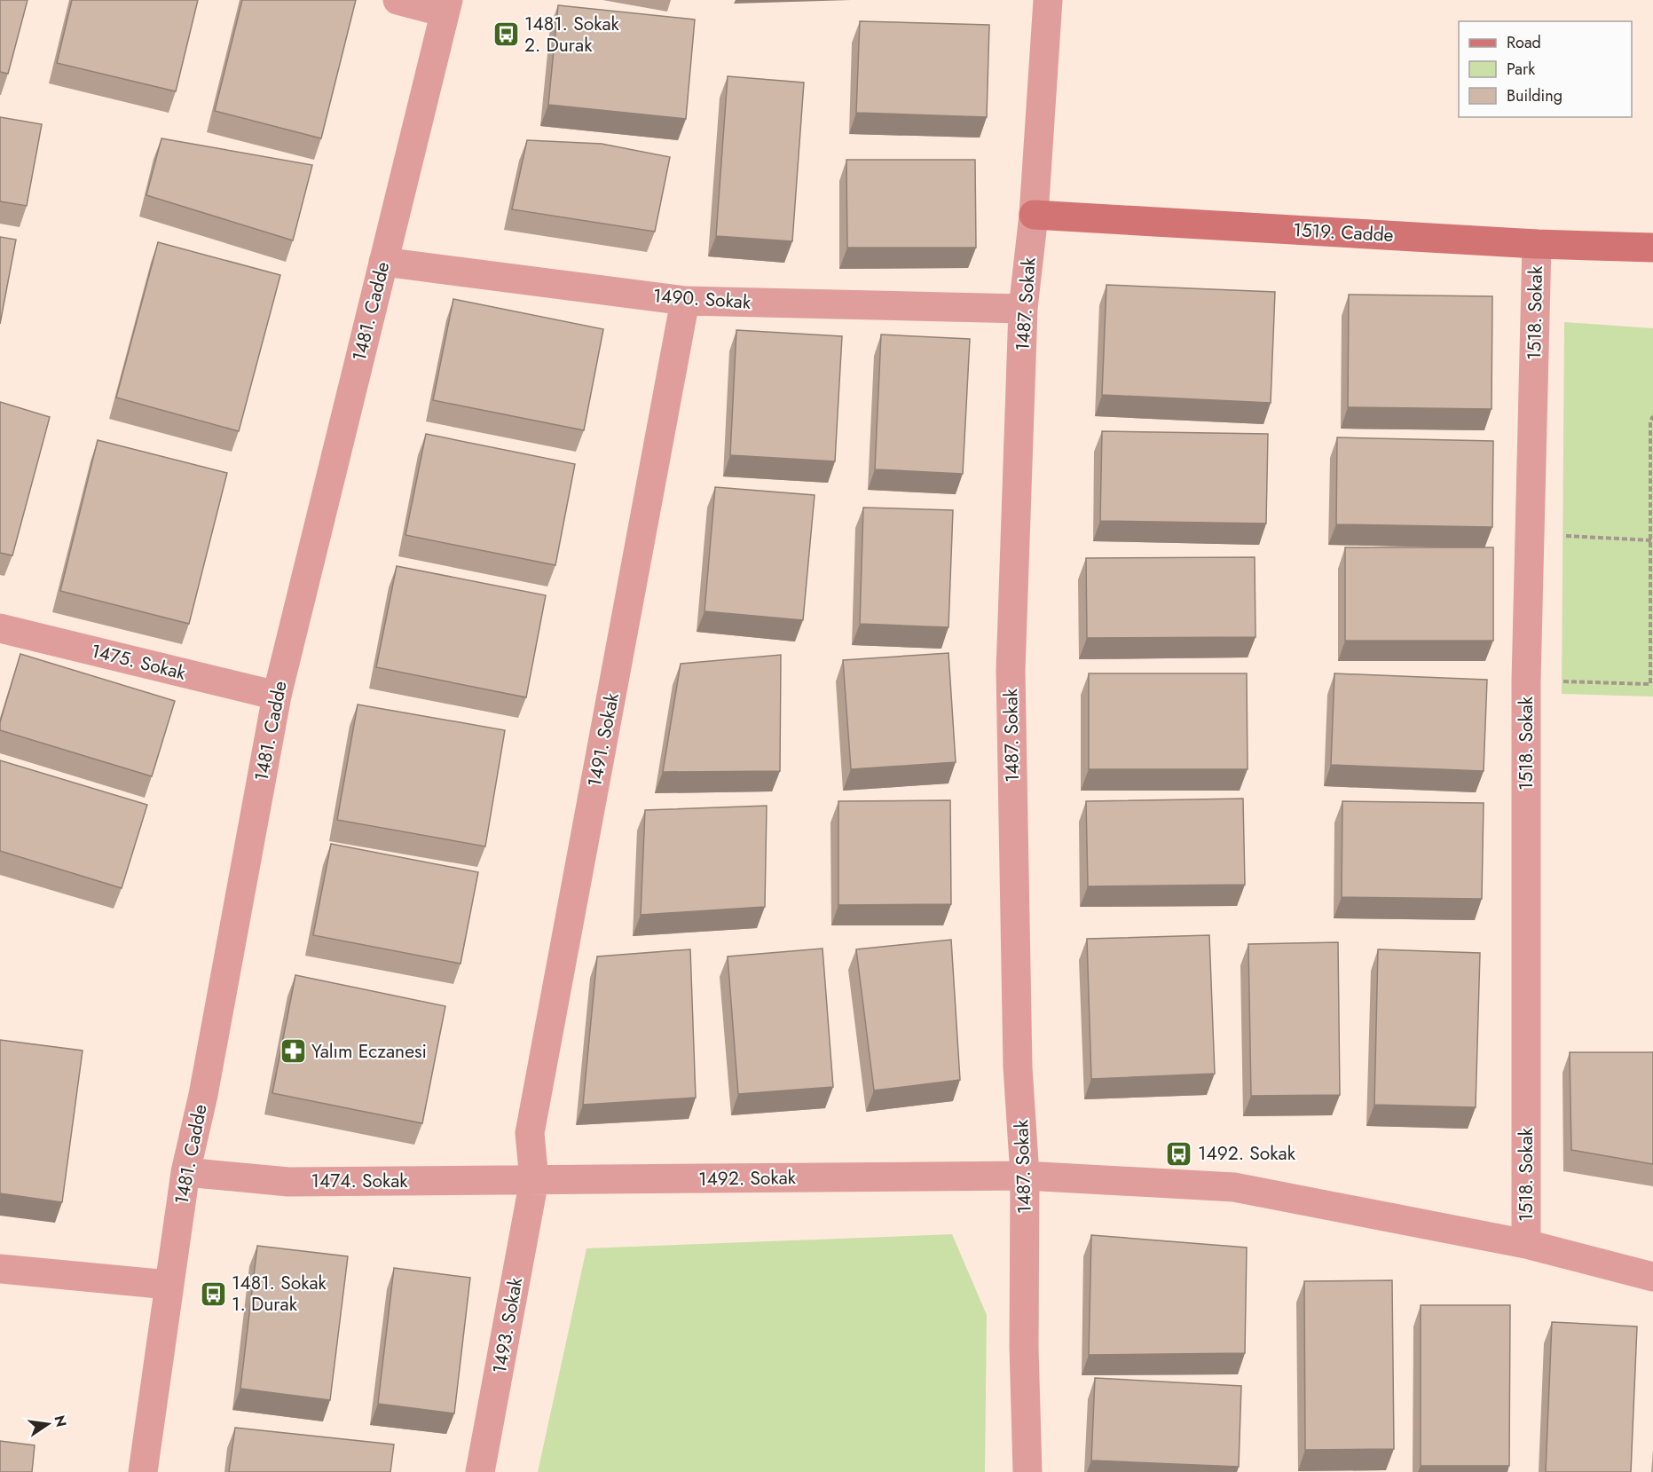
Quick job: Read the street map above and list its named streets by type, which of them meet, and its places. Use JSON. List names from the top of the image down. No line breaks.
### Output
{"streets":{"street":["1519. Cadde","1490. Sokak","1487. Sokak","1481. Cadde","1518. Sokak","1475. Sokak","1491. Sokak","1492. Sokak","1474. Sokak","1493. Sokak"]},"crossings":[["1519. Cadde","1487. Sokak"],["1519. Cadde","1518. Sokak"],["1490. Sokak","1487. Sokak"],["1490. Sokak","1481. Cadde"],["1490. Sokak","1491. Sokak"],["1487. Sokak","1492. Sokak"],["1481. Cadde","1475. Sokak"],["1481. Cadde","1474. Sokak"],["1518. Sokak","1492. Sokak"],["1491. Sokak","1492. Sokak"],["1491. Sokak","1474. Sokak"],["1491. Sokak","1493. Sokak"],["1492. Sokak","1474. Sokak"],["1492. Sokak","1493. Sokak"],["1474. Sokak","1493. Sokak"]],"places":{"bus stop":["1481. Sokak 2. Durak","1492. Sokak","1481. Sokak 1. Durak"],"pharmacy":["Yalım Eczanesi"]},"legend":["Road","Park","Building"],"north":"right"}
